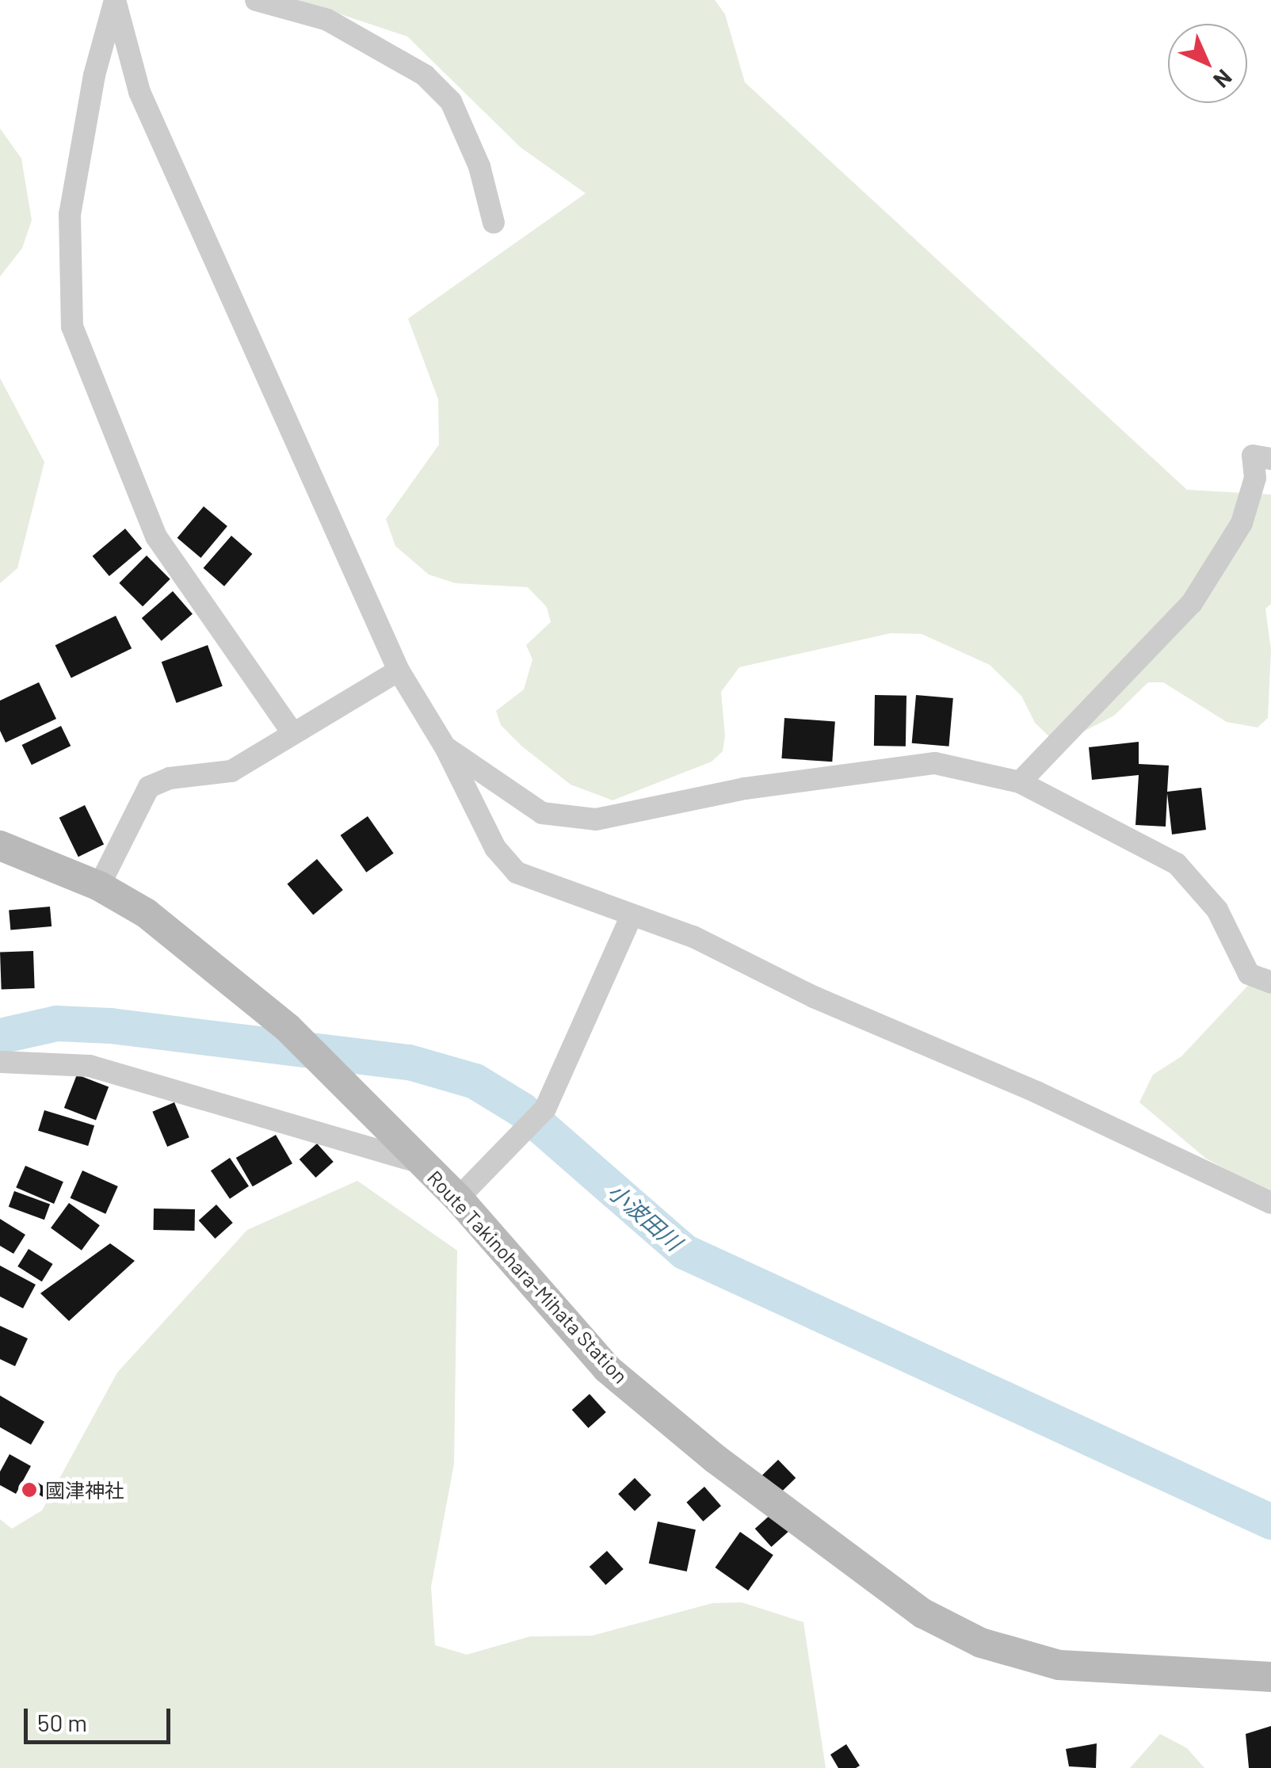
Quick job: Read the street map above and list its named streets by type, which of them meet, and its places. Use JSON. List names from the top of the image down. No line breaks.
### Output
{"streets":{"main road":["Route Takinohara-Mihata Station"]},"water":["小波田川"],"places":["國津神社"],"scale_bar":"50 m","north":"bottom right"}
